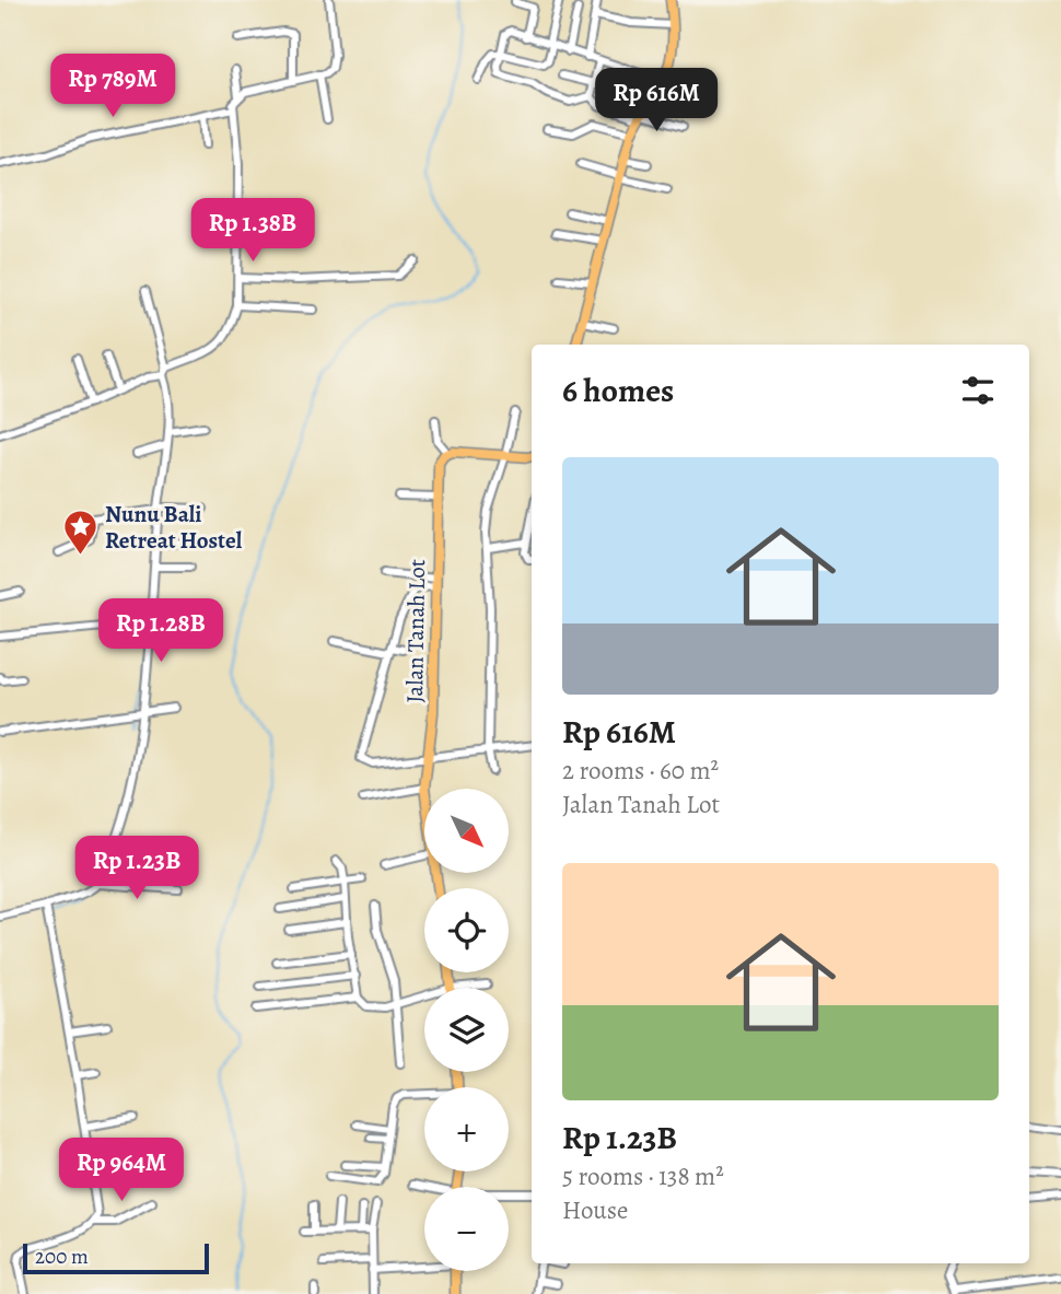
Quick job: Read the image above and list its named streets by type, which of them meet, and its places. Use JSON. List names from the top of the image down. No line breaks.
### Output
{"streets":{"main road":["Jalan Tanah Lot"]},"places":{"place":["Nunu Bali Retreat Hostel"]},"scale_bar":"200 m","north":"bottom right","page":{"price":["Rp 789M","Rp 616M","Rp 1.38B","Rp 1.28B","Rp 1.23B","Rp 964M"],"heading":"6 homes","list":[{"name":"Rp 616M","note":"2 rooms · 60 m² · Jalan Tanah Lot"},{"name":"Rp 1.23B","note":"5 rooms · 138 m² · House"}],"map_buttons":["+","−"],"scale":"200 m"}}
